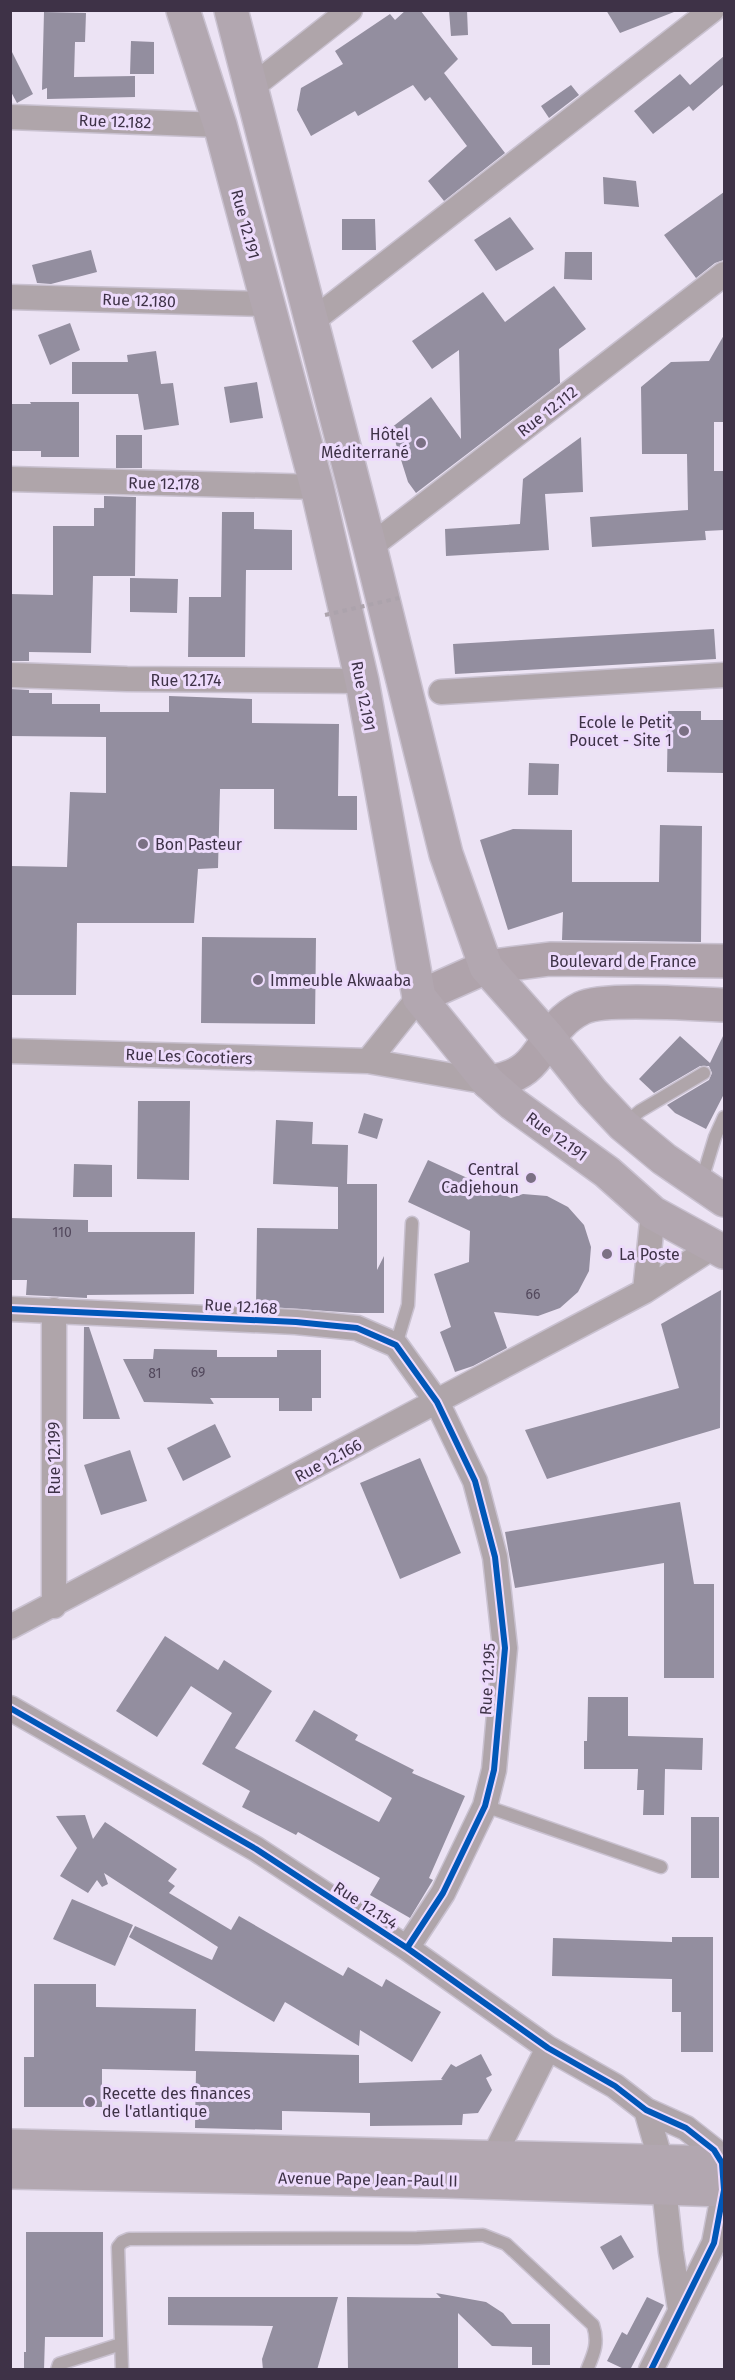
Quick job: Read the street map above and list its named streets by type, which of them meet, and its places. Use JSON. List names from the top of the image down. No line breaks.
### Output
{"streets":{"main road":["Rue 12.191","Avenue Pape Jean-Paul II"],"street":["Rue 12.182","Rue 12.180","Rue 12.112","Rue 12.178","Rue 12.174","Boulevard de France","Rue Les Cocotiers","Rue 12.168","Rue 12.199","Rue 12.166","Rue 12.195","Rue 12.154"]},"crossings":[["Rue 12.182","Rue 12.191"],["Rue 12.191","Rue 12.180"],["Rue 12.191","Rue 12.178"],["Rue 12.191","Rue 12.174"],["Rue 12.191","Boulevard de France"],["Rue 12.191","Rue Les Cocotiers"],["Rue 12.191","Rue 12.166"],["Rue 12.168","Rue 12.199"],["Rue 12.199","Rue 12.166"],["Rue 12.166","Rue 12.195"],["Rue 12.195","Rue 12.154"],["Rue 12.154","Avenue Pape Jean-Paul II"]],"places":["Hôtel Méditerrané","Ecole le Petit Poucet - Site 1","Bon Pasteur","Immeuble Akwaaba","Central Cadjehoun","La Poste","Recette des finances de l'atlantique"],"house_numbers":["110","66","69","81"]}
